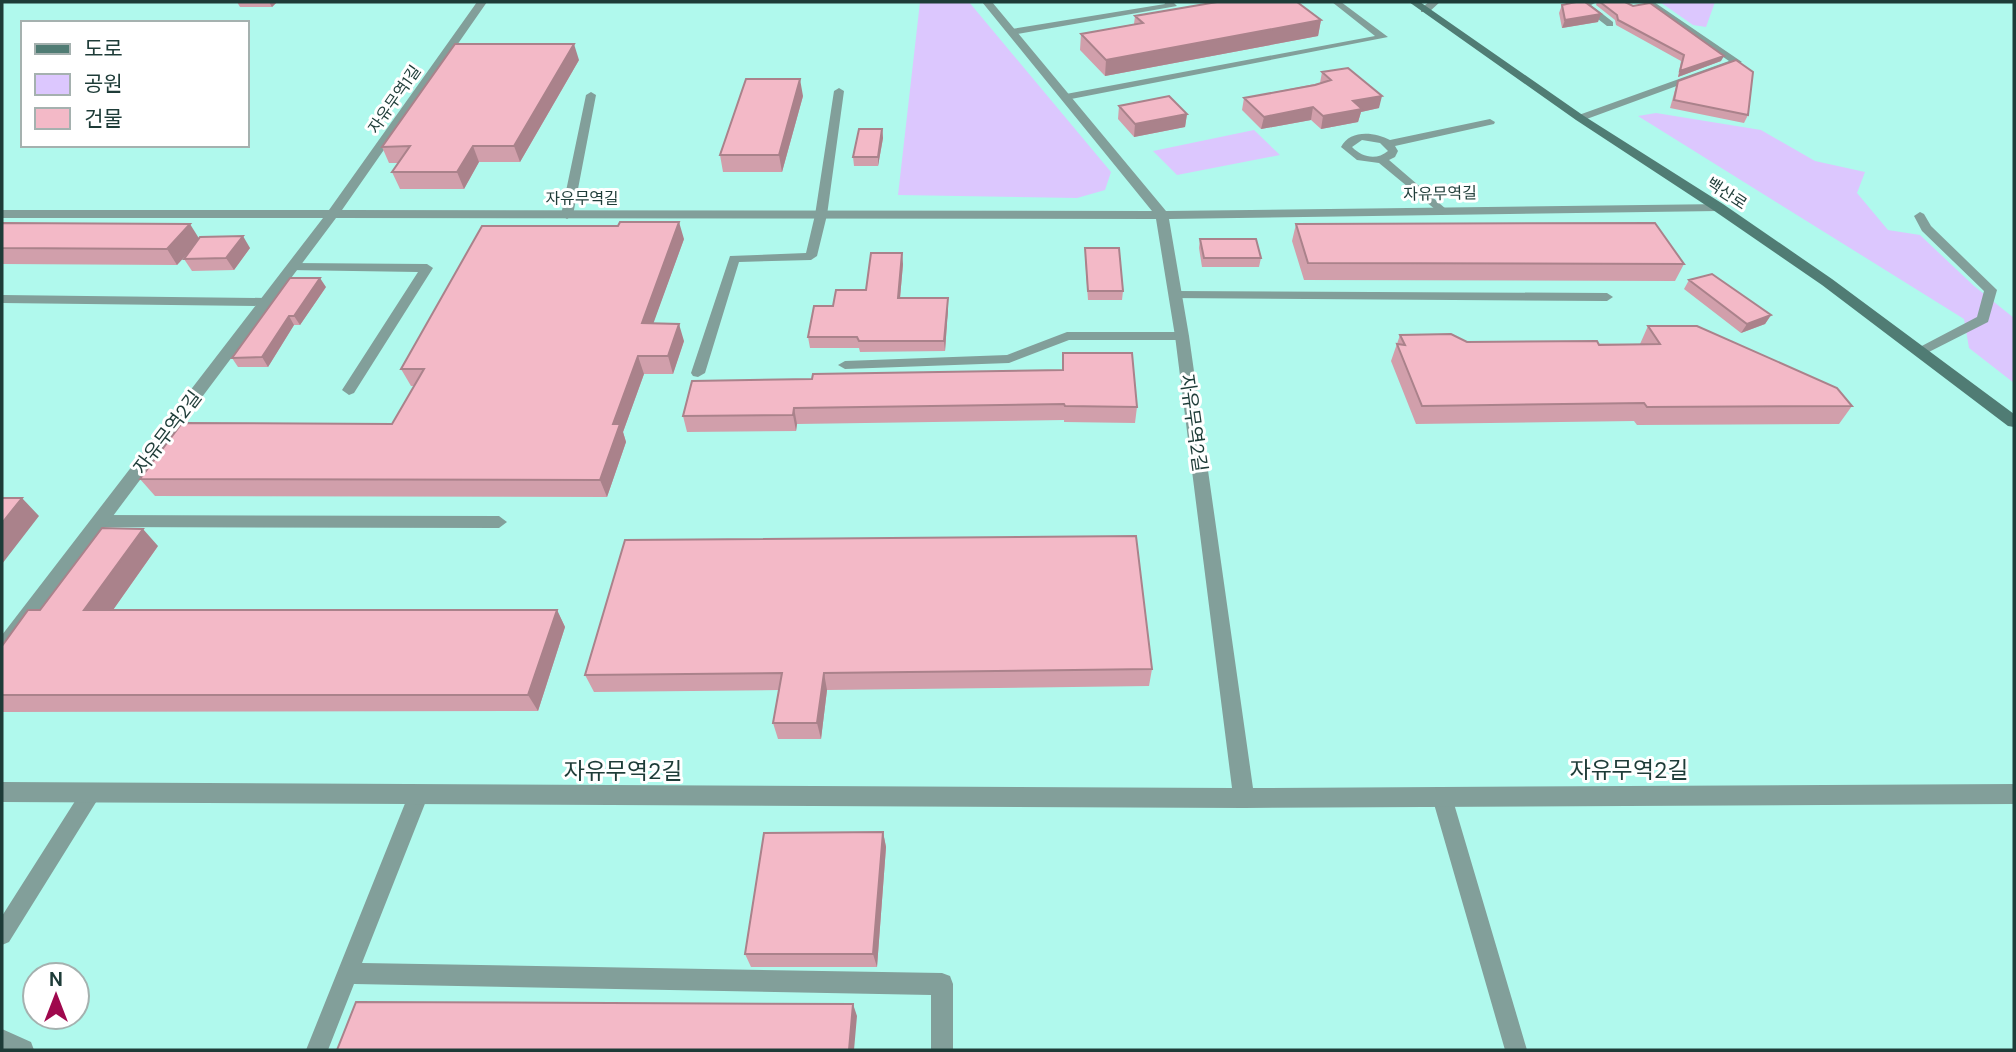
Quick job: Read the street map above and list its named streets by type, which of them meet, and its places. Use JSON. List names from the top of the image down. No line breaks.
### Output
{"streets":{"main road":["백산로"],"street":["자유무역1길","자유무역길","자유무역2길"]},"crossings":[["자유무역1길","자유무역길"],["자유무역1길","자유무역2길"],["자유무역길","백산로"],["자유무역길","자유무역2길"]],"legend":["도로","공원","건물"],"north":"top"}
